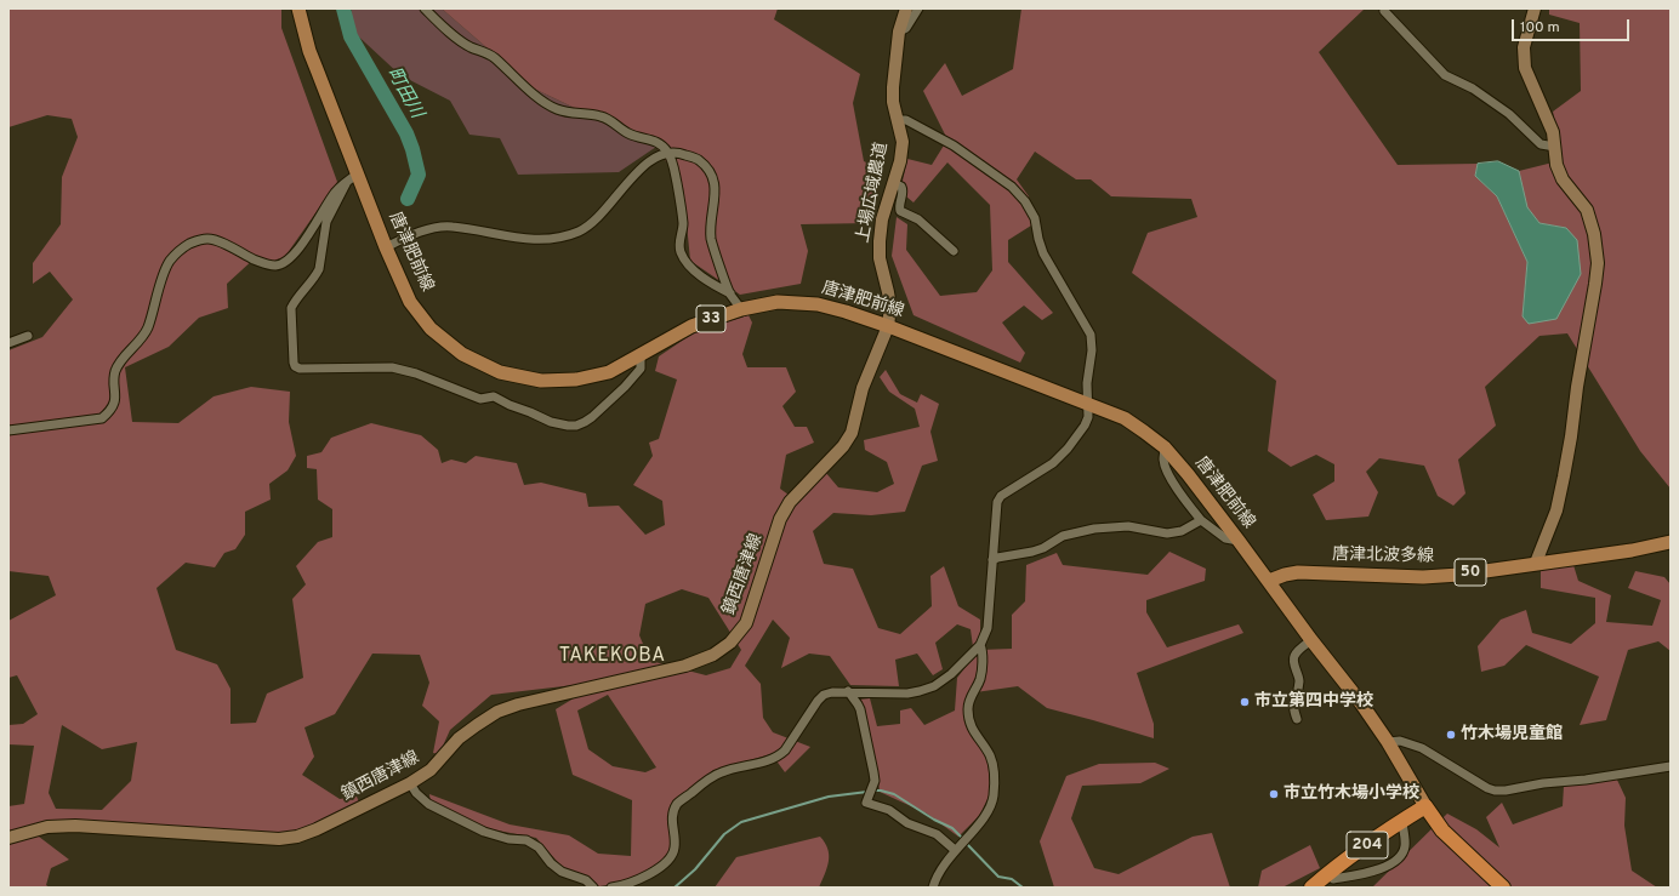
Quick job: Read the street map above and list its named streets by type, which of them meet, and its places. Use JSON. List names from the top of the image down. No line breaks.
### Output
{"streets":{"highway":["204"],"main road":["上場広域農道","唐津肥前線","33","唐津北波多線","50","鎮西唐津線"]},"crossings":[["上場広域農道","唐津肥前線"],["上場広域農道","鎮西唐津線"],["唐津肥前線","唐津北波多線"],["唐津肥前線","鎮西唐津線"],["唐津肥前線","204"]],"districts":["TAKEKOBA"],"water":["町田川"],"places":["市立第四中学校","竹木場児童館","市立竹木場小学校"],"scale_bar":"100 m"}
